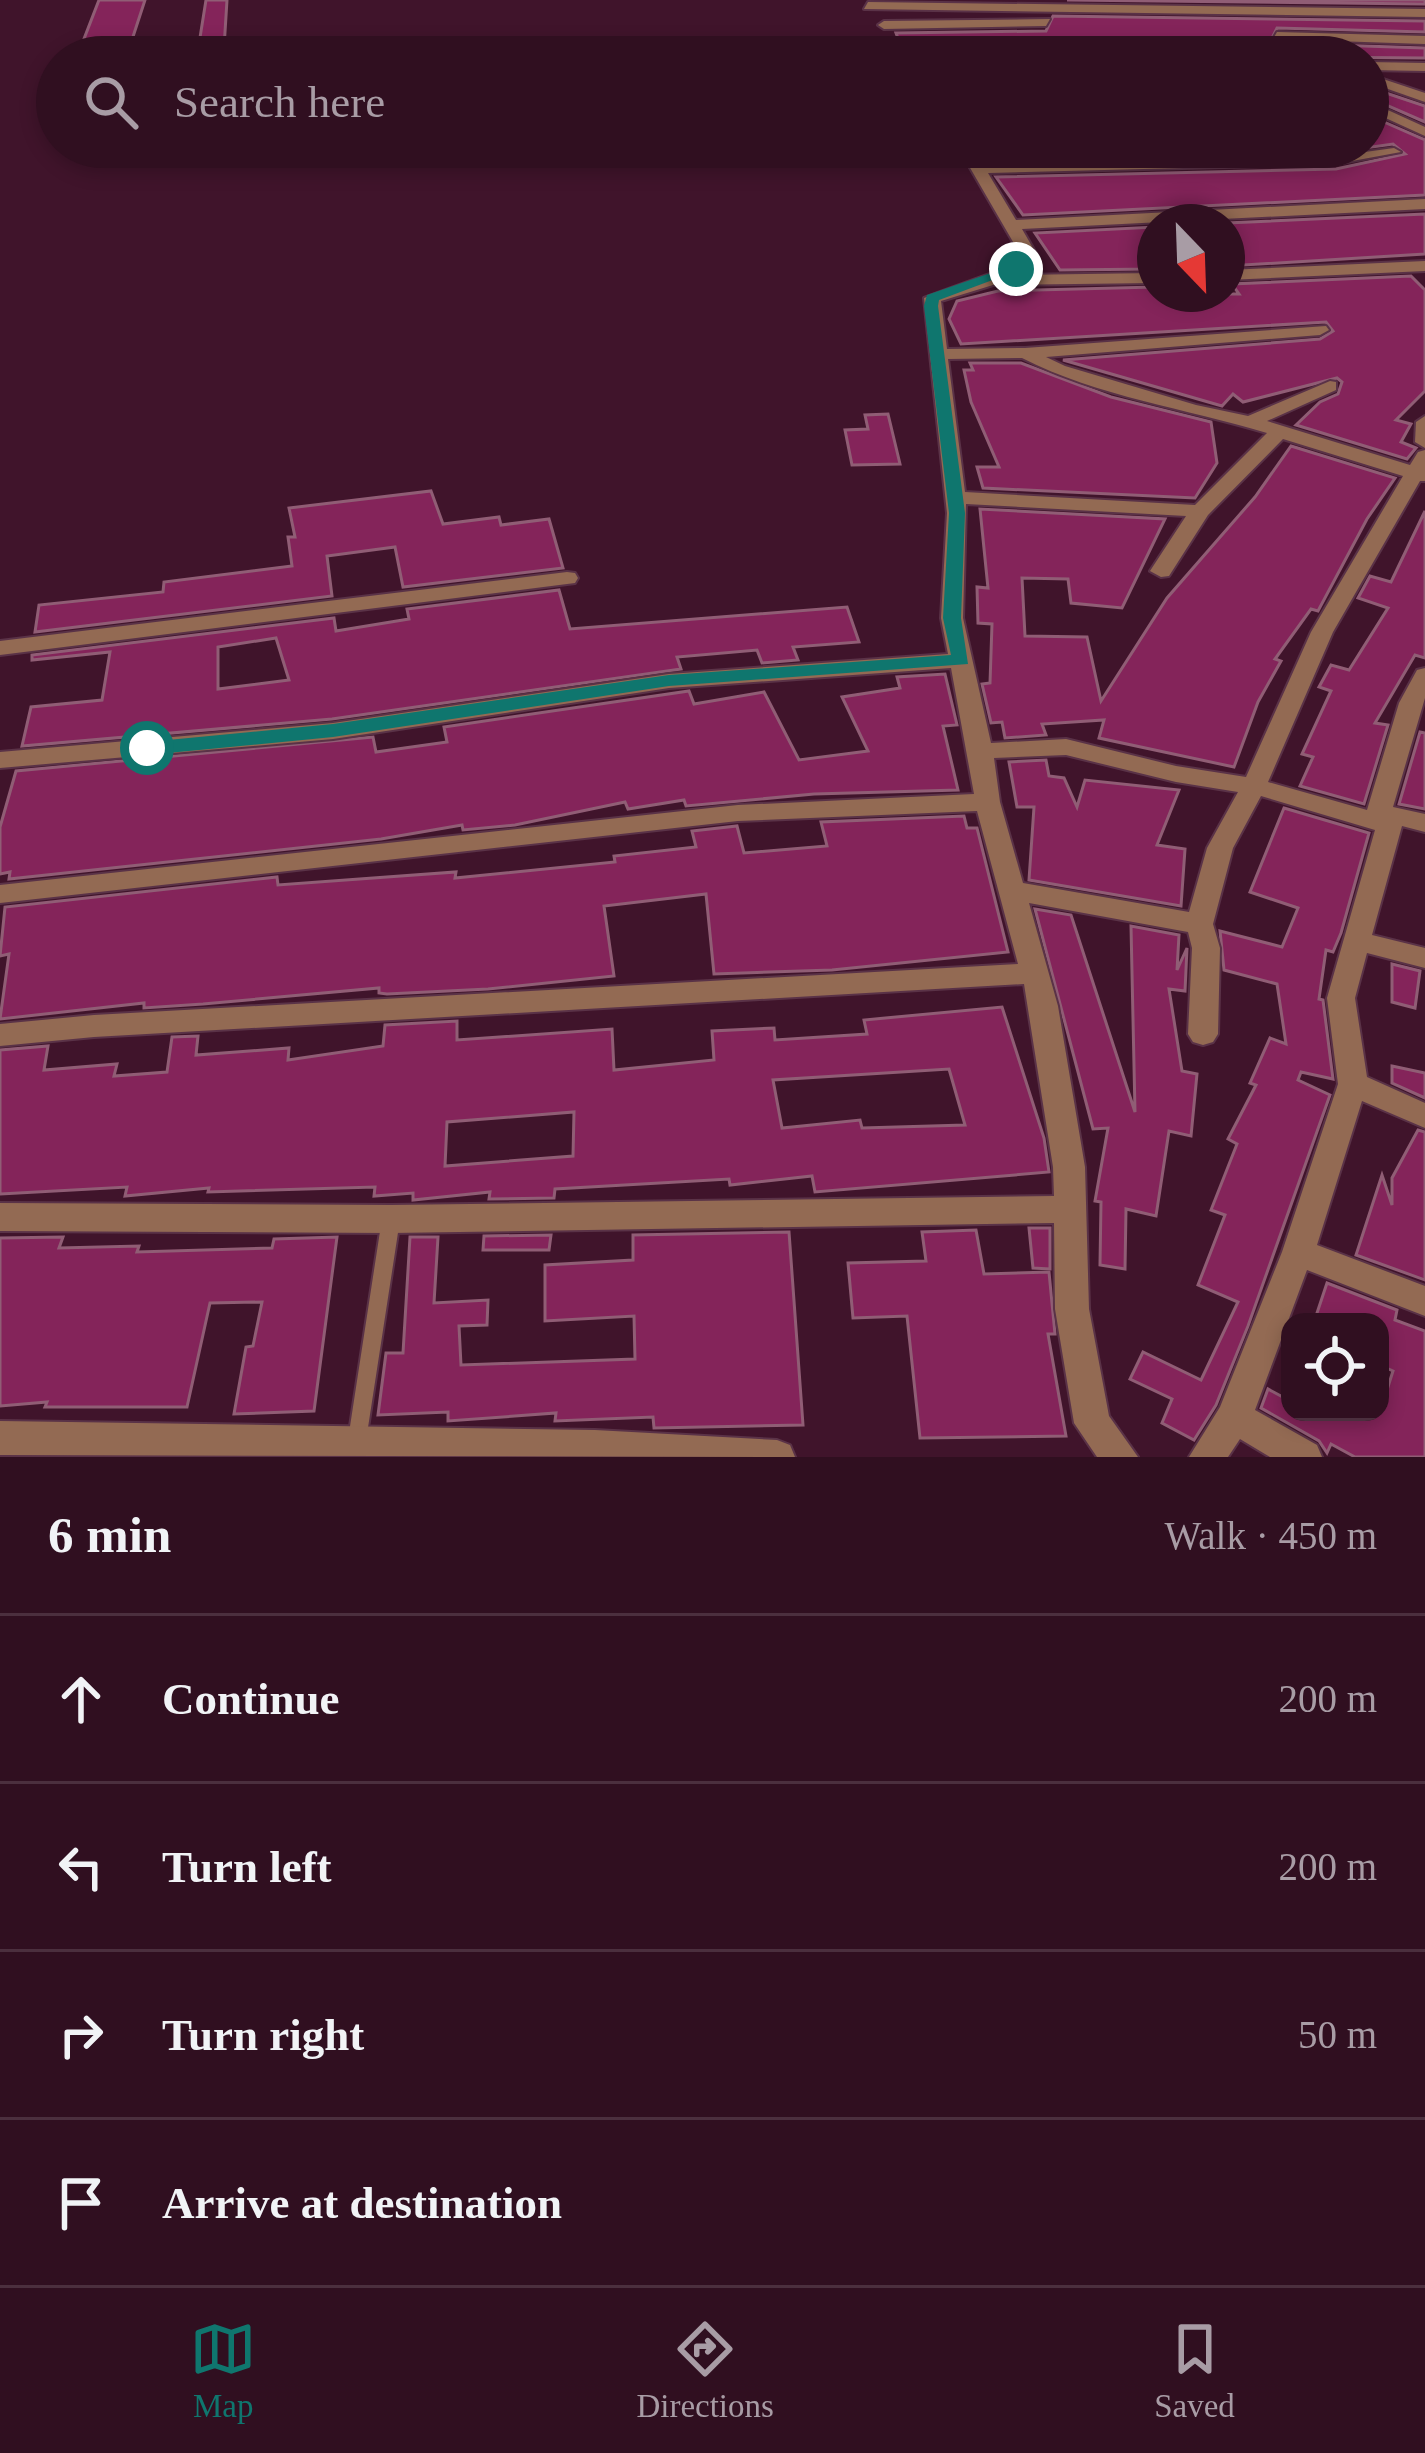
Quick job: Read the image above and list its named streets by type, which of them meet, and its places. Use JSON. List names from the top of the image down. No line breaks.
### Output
{"north":"bottom right","page":{"search":"Search here","heading":["6 min","Walk · 450 m"],"list":[["Continue","200 m"],["Turn left","200 m"],["Turn right","50 m"],"Arrive at destination"],"nav":["Map","Directions","Saved"]}}
